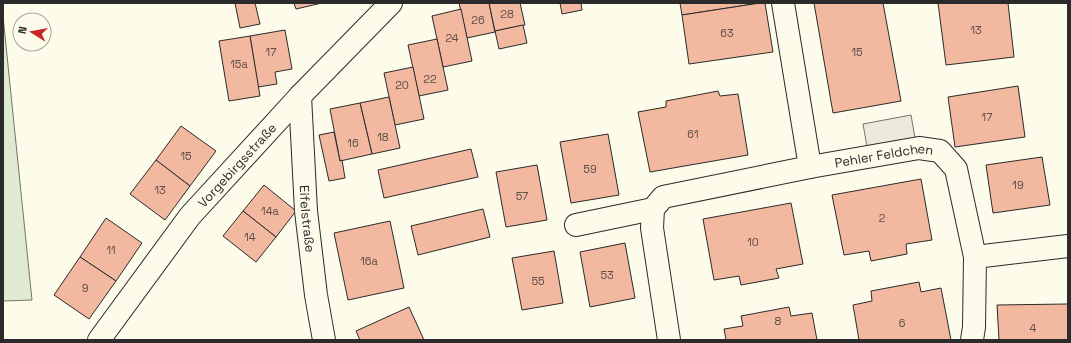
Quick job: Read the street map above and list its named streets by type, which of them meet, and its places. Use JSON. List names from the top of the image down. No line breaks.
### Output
{"streets":{"street":["Pehler Feldchen","Vorgebirgsstraße","Eifelstraße"]},"crossings":[["Vorgebirgsstraße","Eifelstraße"]],"house_numbers":["28","26","13","63","24","17","15","15a","22","20","17","61","18","16","15","59","19","13","57","14a","2","14","10","11","16a","53","55","9","8","6","4"],"north":"left"}
